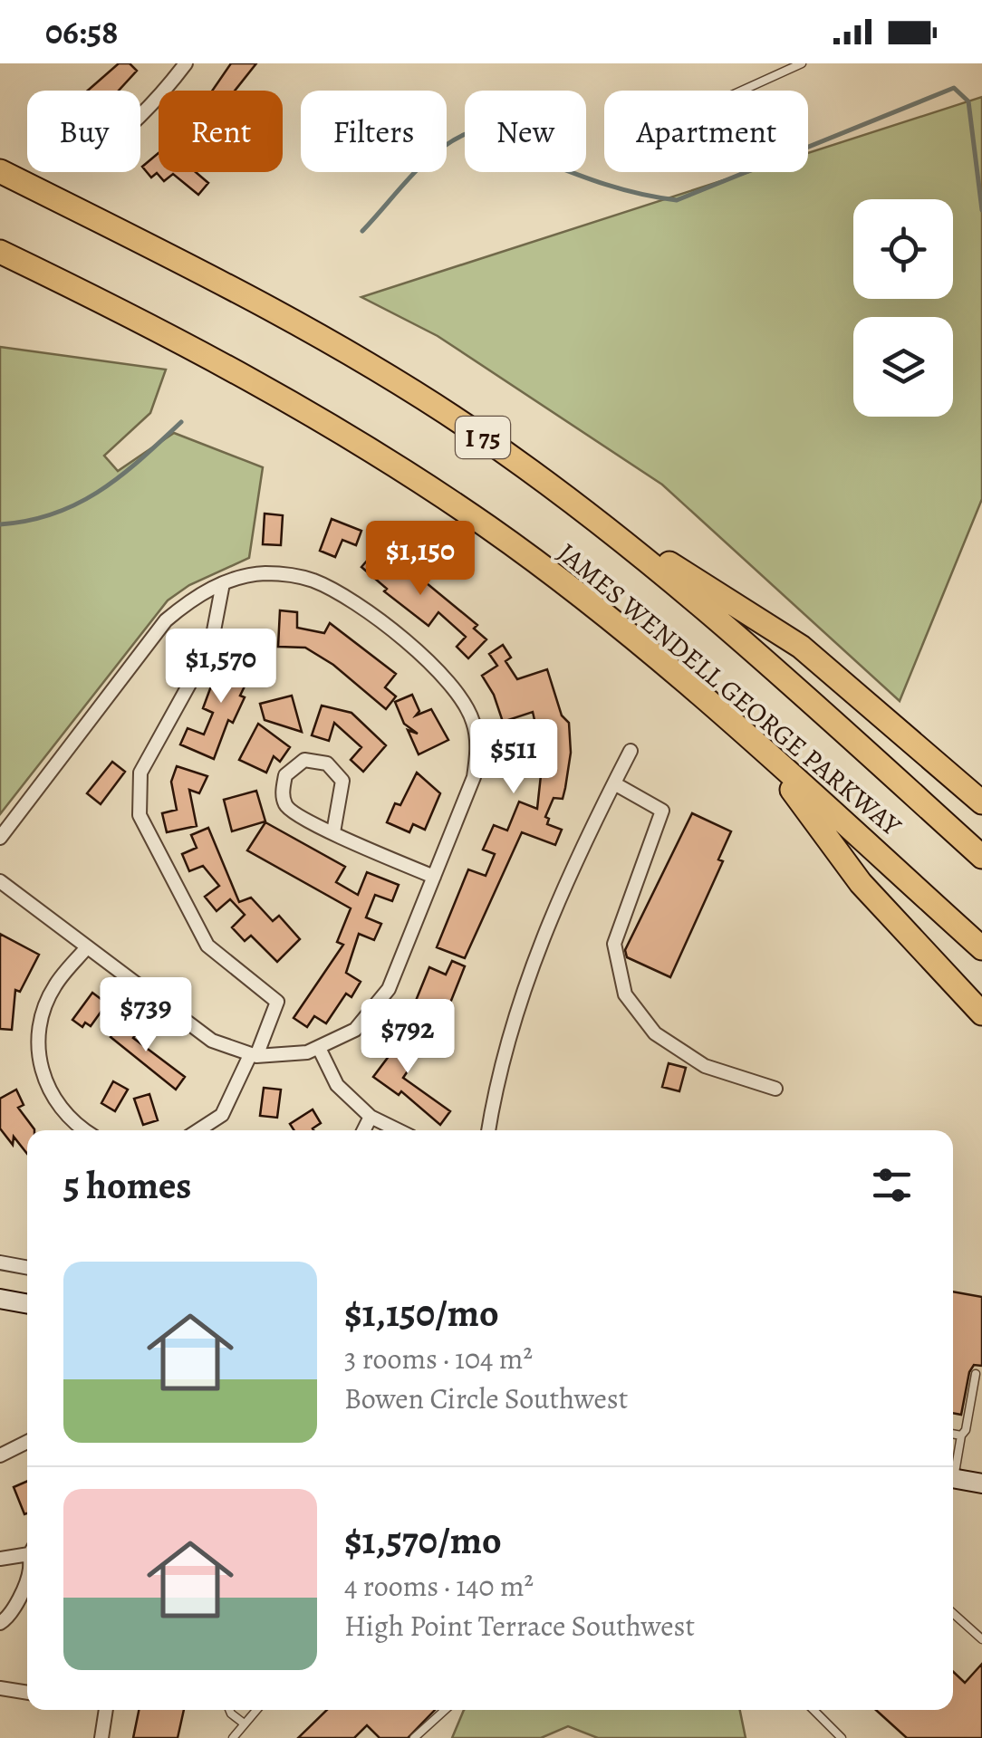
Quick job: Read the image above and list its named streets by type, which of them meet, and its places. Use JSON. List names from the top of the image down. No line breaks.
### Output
{"streets":{"highway":["I 75","JAMES WENDELL GEORGE PARKWAY"]},"page":{"status":"06:58","chip":["Buy","Rent","Filters","New","Apartment"],"price":["$1,150","$1,570","$511","$739","$792"],"heading":"5 homes","list":[{"name":"$1,150/mo","note":"3 rooms · 104 m² · Bowen Circle Southwest"},{"name":"$1,570/mo","note":"4 rooms · 140 m² · High Point Terrace Southwest"}]}}
